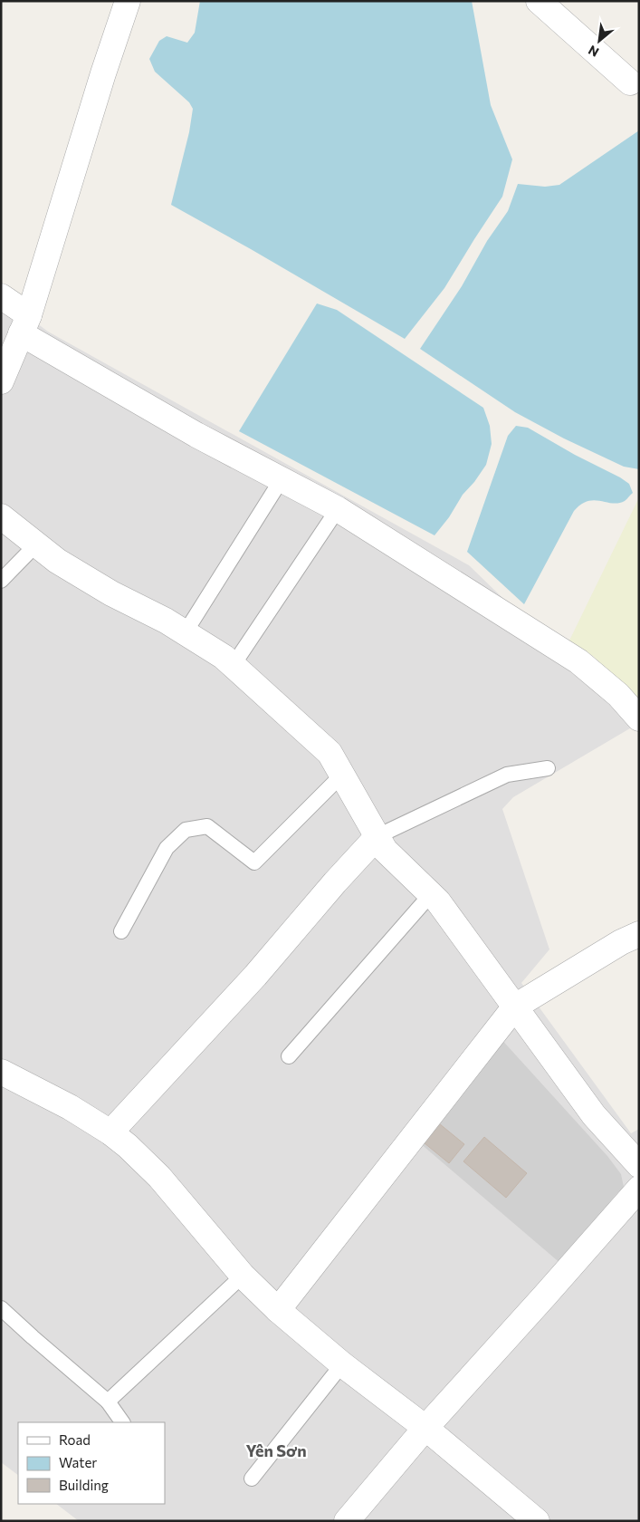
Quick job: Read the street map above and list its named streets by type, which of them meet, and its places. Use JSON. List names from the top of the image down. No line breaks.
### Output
{"districts":["Yên Sơn"],"legend":["Road","Water","Building"],"north":"bottom left"}
